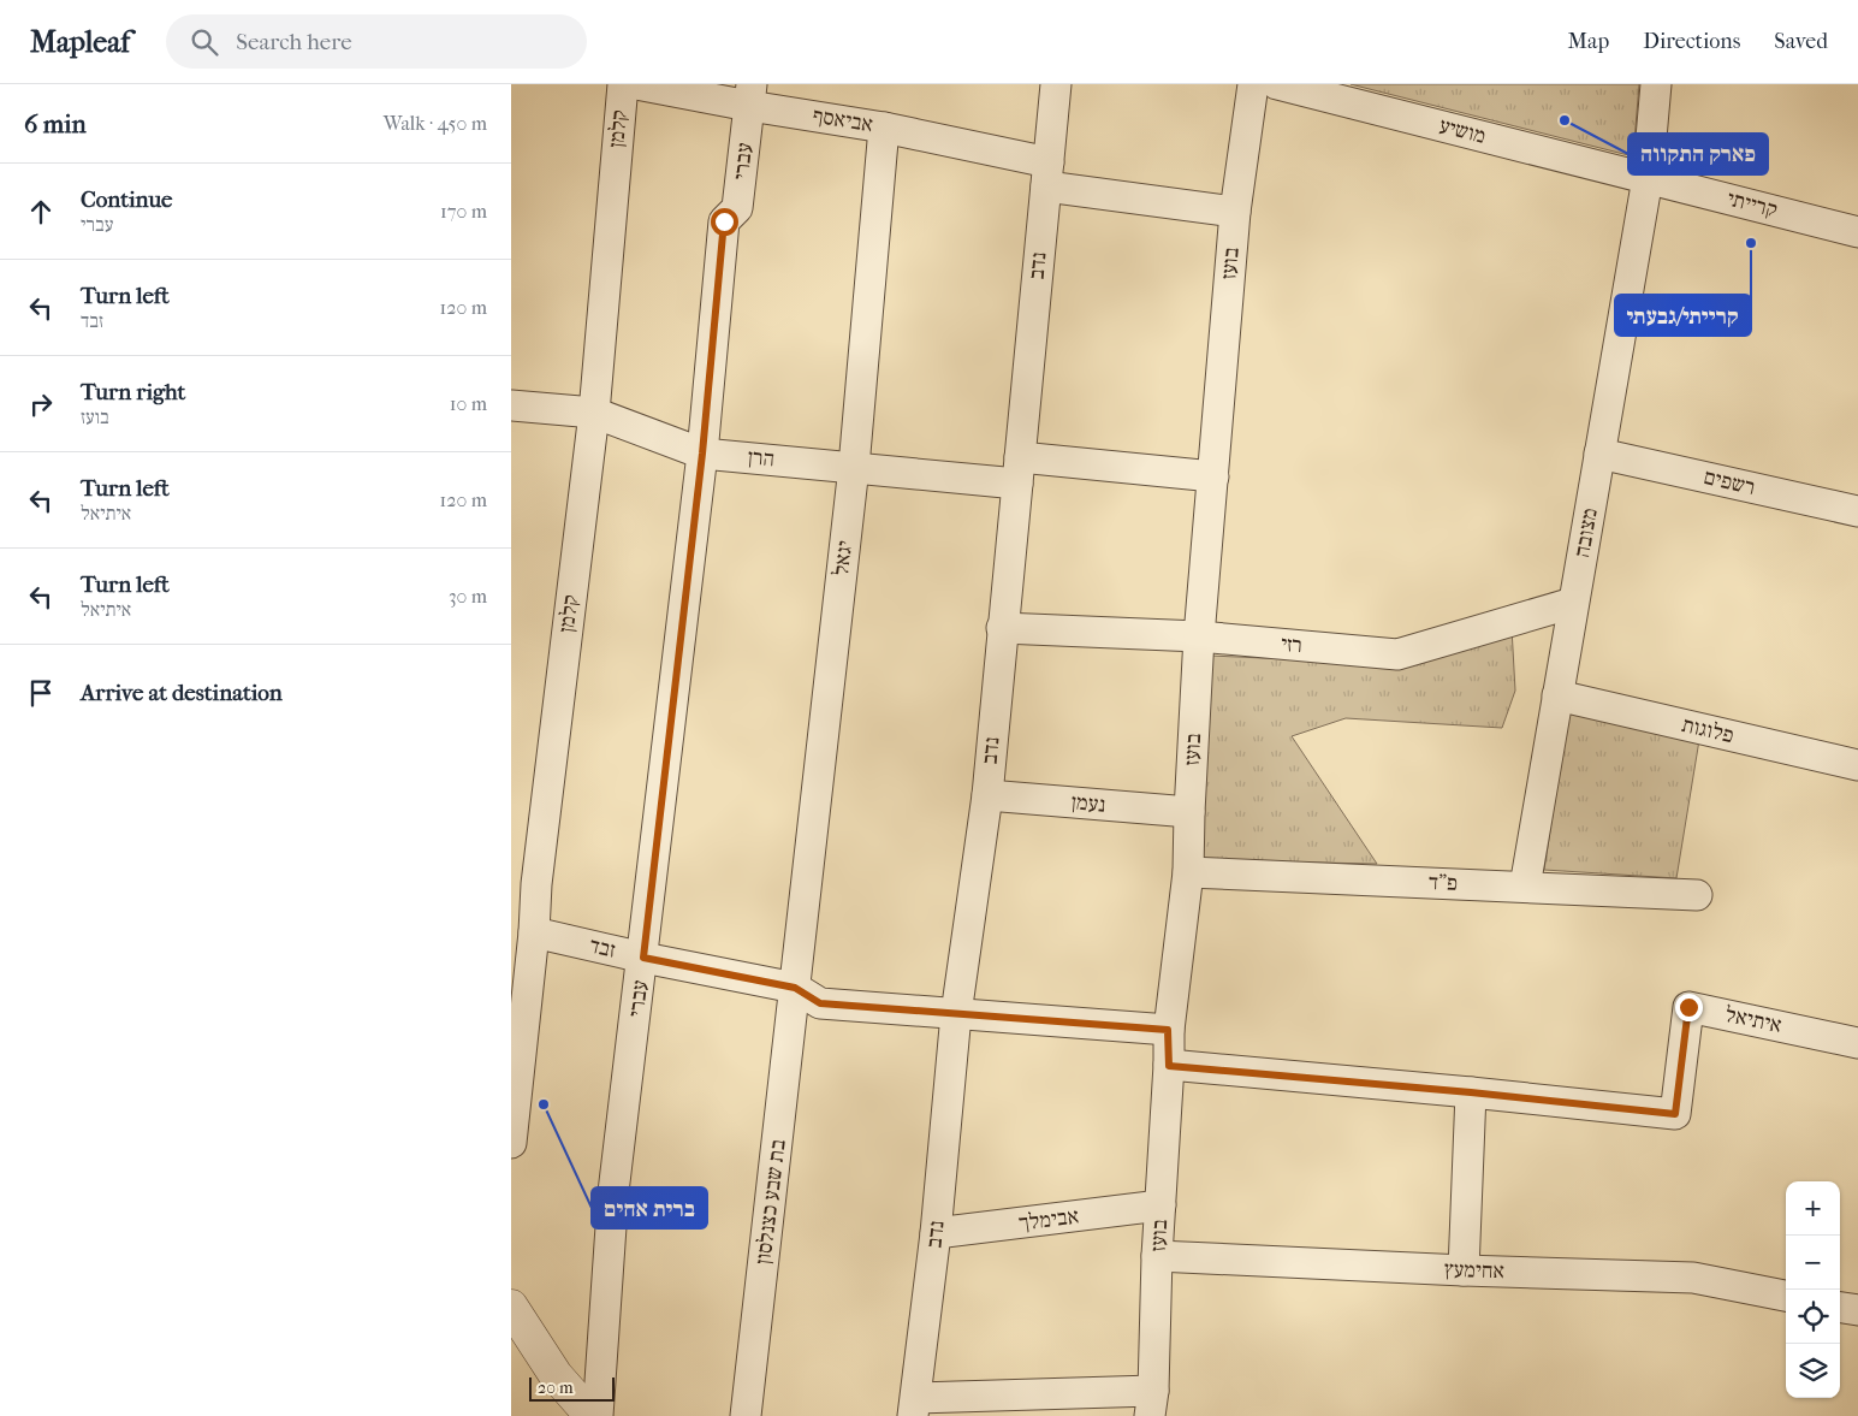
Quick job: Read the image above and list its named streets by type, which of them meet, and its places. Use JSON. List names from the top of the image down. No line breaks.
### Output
{"streets":{"street":["אביאסף","קלמן","מושיע","עברי","קרייתי","בועז","נדב","הרן","רשפים","מצובה","יגאל","רזי","פלוגות","נעמן","פ\"ד","זבד","איתיאל","בת שבע כצנלסון","אבימלך","אחימעץ"]},"crossings":[["אביאסף","עברי"],["אביאסף","בועז"],["אביאסף","נדב"],["אביאסף","יגאל"],["קלמן","הרן"],["קלמן","זבד"],["מושיע","קרייתי"],["מושיע","מצובה"],["עברי","הרן"],["עברי","זבד"],["קרייתי","מצובה"],["בועז","הרן"],["בועז","רזי"],["בועז","נעמן"],["בועז","פ\"ד"],["בועז","זבד"],["בועז","איתיאל"],["בועז","אבימלך"],["בועז","אחימעץ"],["נדב","הרן"],["נדב","רזי"],["נדב","נעמן"],["נדב","זבד"],["נדב","אבימלך"],["הרן","יגאל"],["רשפים","מצובה"],["מצובה","רזי"],["מצובה","פלוגות"],["מצובה","פ\"ד"],["יגאל","זבד"],["יגאל","בת שבע כצנלסון"],["זבד","בת שבע כצנלסון"]],"places":["פארק התקווה","קרייתי/גבעתי","ברית אחים"],"scale_bar":"20 m","page":{"header":"Mapleaf","search":"Search here","nav":["Map","Directions","Saved"],"heading":["6 min","Walk · 450 m"],"list":[["Continue","עברי","170 m"],["Turn left","זבד","120 m"],["Turn right","בועז","10 m"],["Turn left","איתיאל","120 m"],["Turn left","איתיאל","30 m"],"Arrive at destination"],"map_buttons":["+","−"],"scale":"20 m"}}
